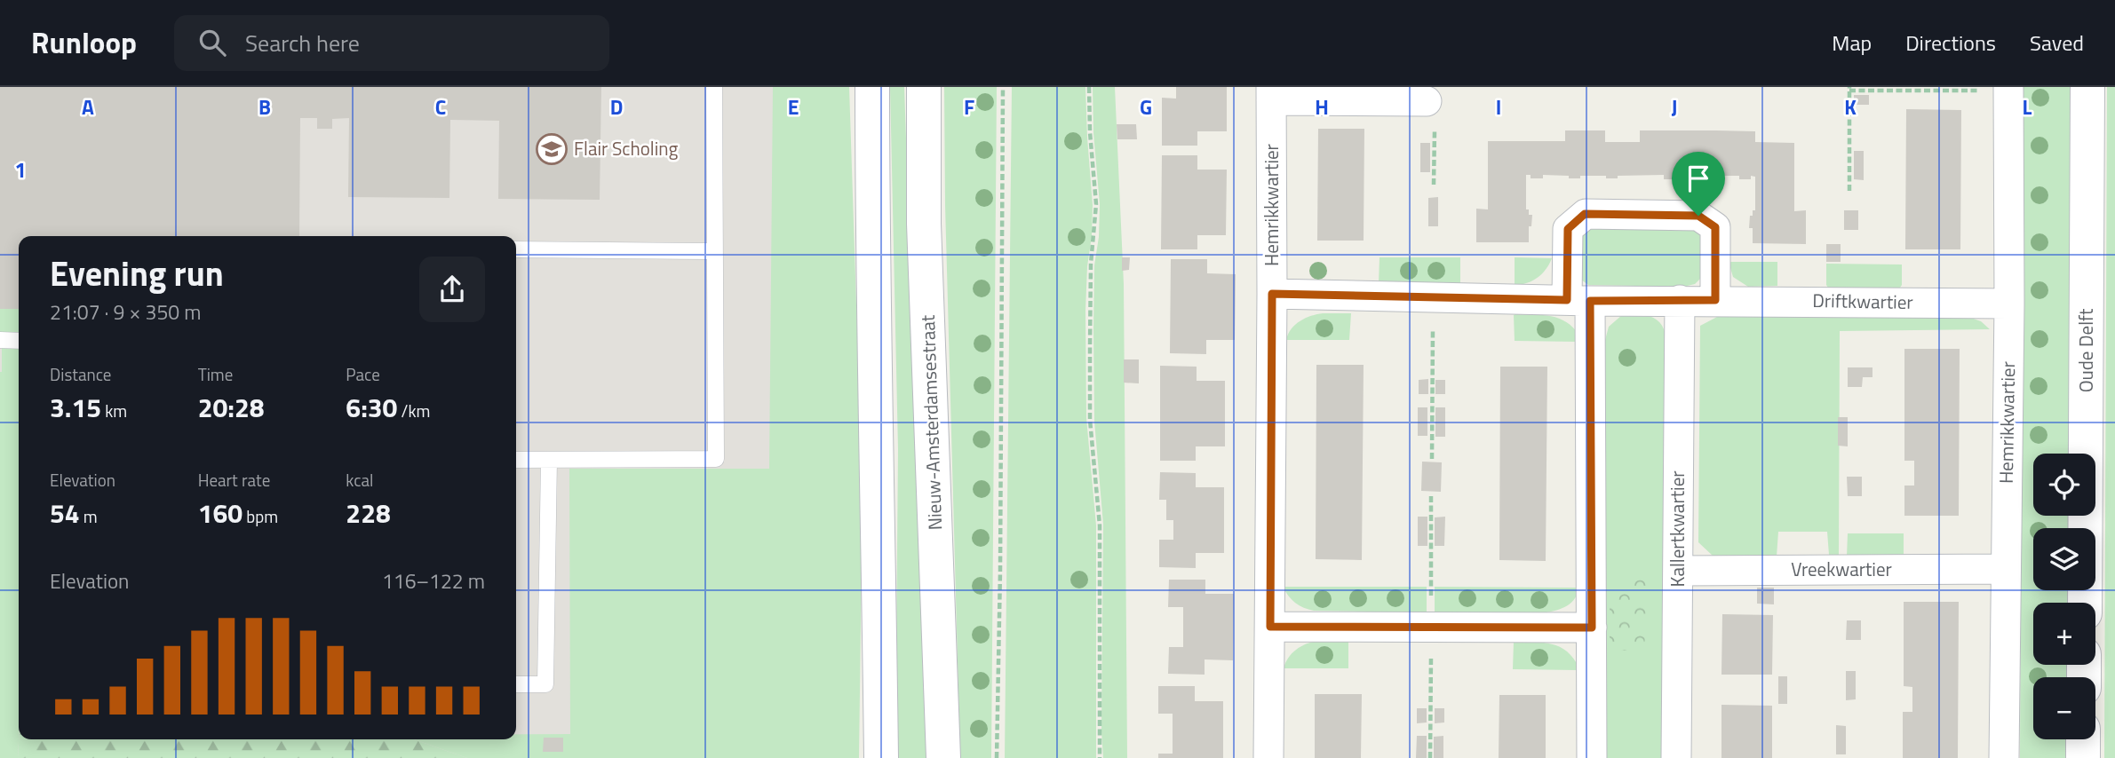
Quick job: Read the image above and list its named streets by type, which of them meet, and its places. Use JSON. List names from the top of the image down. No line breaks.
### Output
{"streets":{"main road":["Oude Delft","Nieuw-Amsterdamsestraat"],"street":["Hemrikkwartier","Driftkwartier","Kallertkwartier","Vreekwartier"]},"crossings":[["Hemrikkwartier","Driftkwartier"],["Hemrikkwartier","Vreekwartier"],["Driftkwartier","Kallertkwartier"],["Kallertkwartier","Vreekwartier"]],"places":{"school or university":["Flair Scholing"]},"page":{"header":"Runloop","search":"Search here","nav":["Map","Directions","Saved"],"heading":["Evening run","21:07 · 9 × 350 m"],"stats":[["Distance","3.15 km"],["Time","20:28"],["Pace","6:30 /km"],["Elevation","54 m"],["Heart rate","160 bpm"],["kcal","228"]],"map_buttons":["+","−"],"chart":["Elevation","116–122 m"]},"grid":{"columns":["A","B","C","D","E","F","G","H","I","J","K","L"],"rows":["1"]}}
